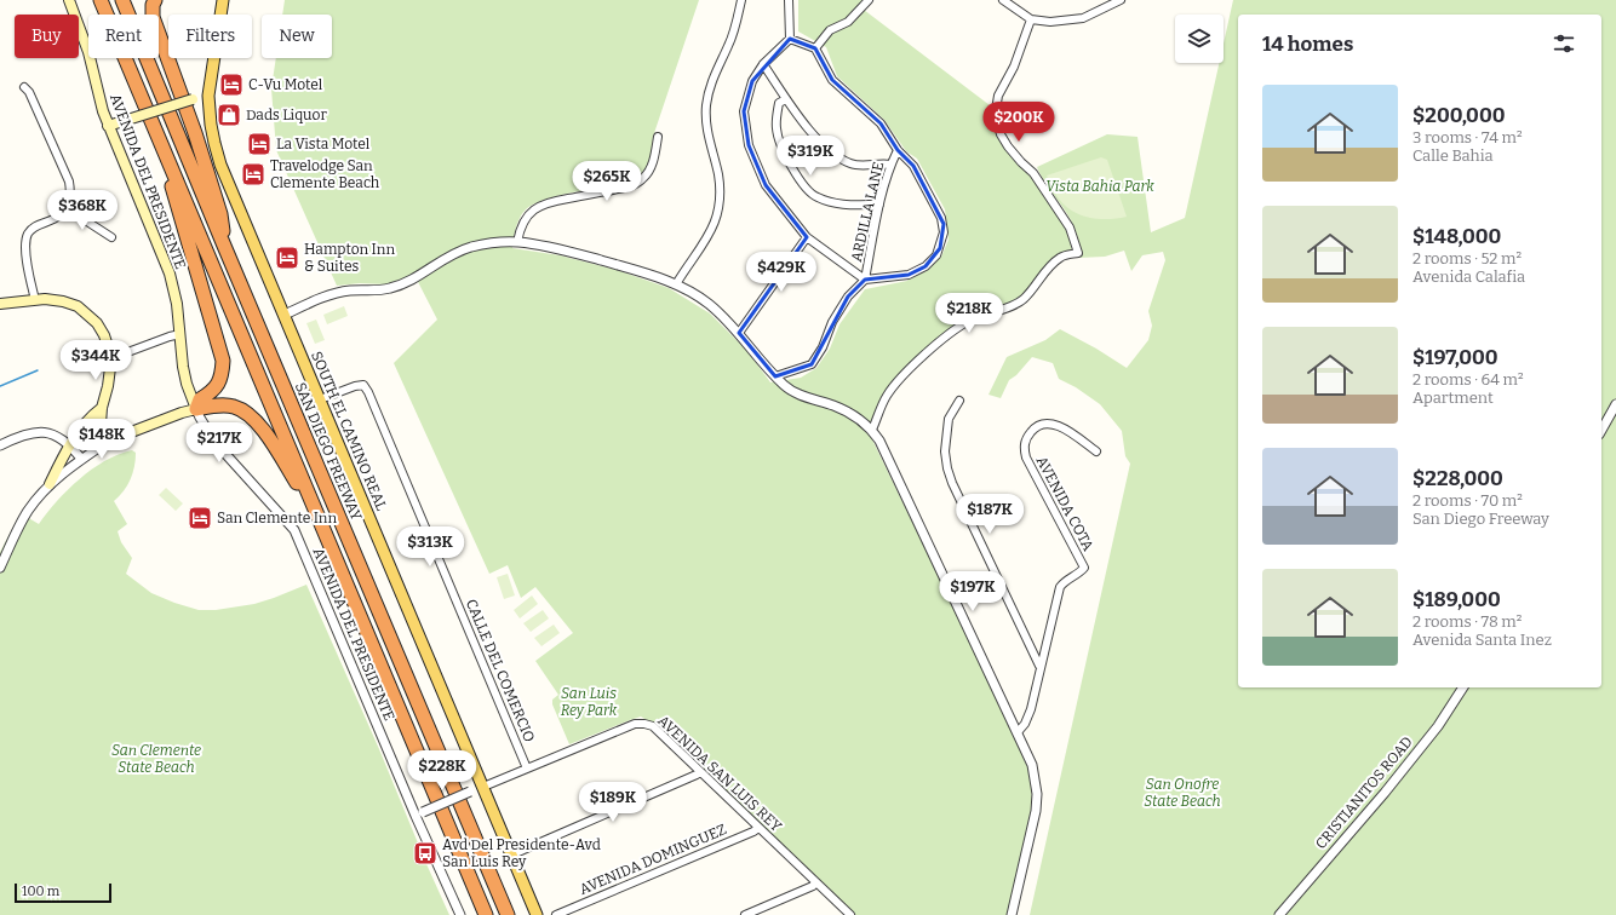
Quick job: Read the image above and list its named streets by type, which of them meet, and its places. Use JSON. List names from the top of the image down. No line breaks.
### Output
{"streets":{"highway":["SAN DIEGO FREEWAY"],"main road":["AVENIDA DEL PRESIDENTE","SOUTH EL CAMINO REAL"],"street":["ARDILLA LANE","AVENIDA COTA","CALLE DEL COMERCIO","AVENIDA SAN LUIS REY","CRISTIANITOS ROAD","AVENIDA DOMINGUEZ"]},"crossings":[["AVENIDA DEL PRESIDENTE","AVENIDA SAN LUIS REY"],["SOUTH EL CAMINO REAL","CALLE DEL COMERCIO"],["SOUTH EL CAMINO REAL","AVENIDA SAN LUIS REY"],["CALLE DEL COMERCIO","AVENIDA SAN LUIS REY"],["AVENIDA SAN LUIS REY","AVENIDA DOMINGUEZ"]],"parks":["Vista Bahia Park","San Luis Rey Park","San Clemente State Beach","San Onofre State Beach"],"places":{"hotel":["C-Vu Motel","La Vista Motel","Travelodge San Clemente Beach","Hampton Inn & Suites","San Clemente Inn"],"shop":["Dads Liquor"],"bus stop":["Avd Del Presidente-Avd San Luis Rey"]},"scale_bar":"100 m","page":{"chip":["Buy","Rent","Filters","New"],"heading":"14 homes","list":[{"name":"$200,000","note":"3 rooms · 74 m² · Calle Bahia"},{"name":"$148,000","note":"2 rooms · 52 m² · Avenida Calafia"},{"name":"$197,000","note":"2 rooms · 64 m² · Apartment"},{"name":"$228,000","note":"2 rooms · 70 m² · San Diego Freeway"},{"name":"$189,000","note":"2 rooms · 78 m² · Avenida Santa Inez"}],"price":["$200K","$319K","$265K","$368K","$429K","$218K","$344K","$148K","$217K","$187K","$313K","$197K","$228K","$189K"],"scale":"100 m"}}
